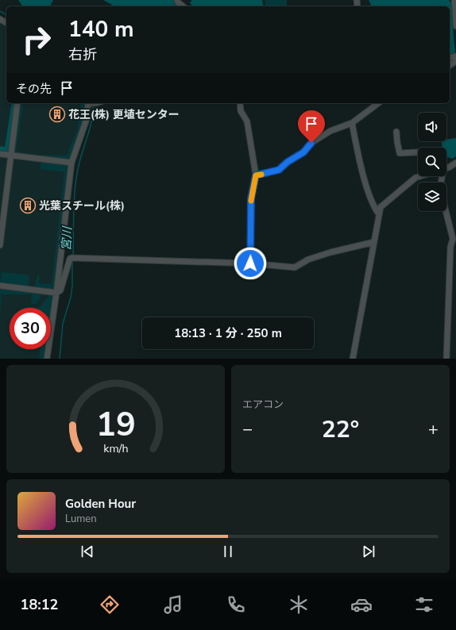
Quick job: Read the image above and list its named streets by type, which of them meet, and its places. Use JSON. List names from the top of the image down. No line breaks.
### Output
{"water":["宮川"],"places":{"building":["花王(株) 更埴センター","光葉スチール(株)"]},"page":{"turn":["140 m","右折"],"then":"その先","limit":"30","trip":"18:13 · 1 分 · 250 m","tile":"エアコン","heat":["−","22°","+"],"song":["Golden Hour","Lumen"],"tabs":"18:12","gauge":["19","km/h"]}}
